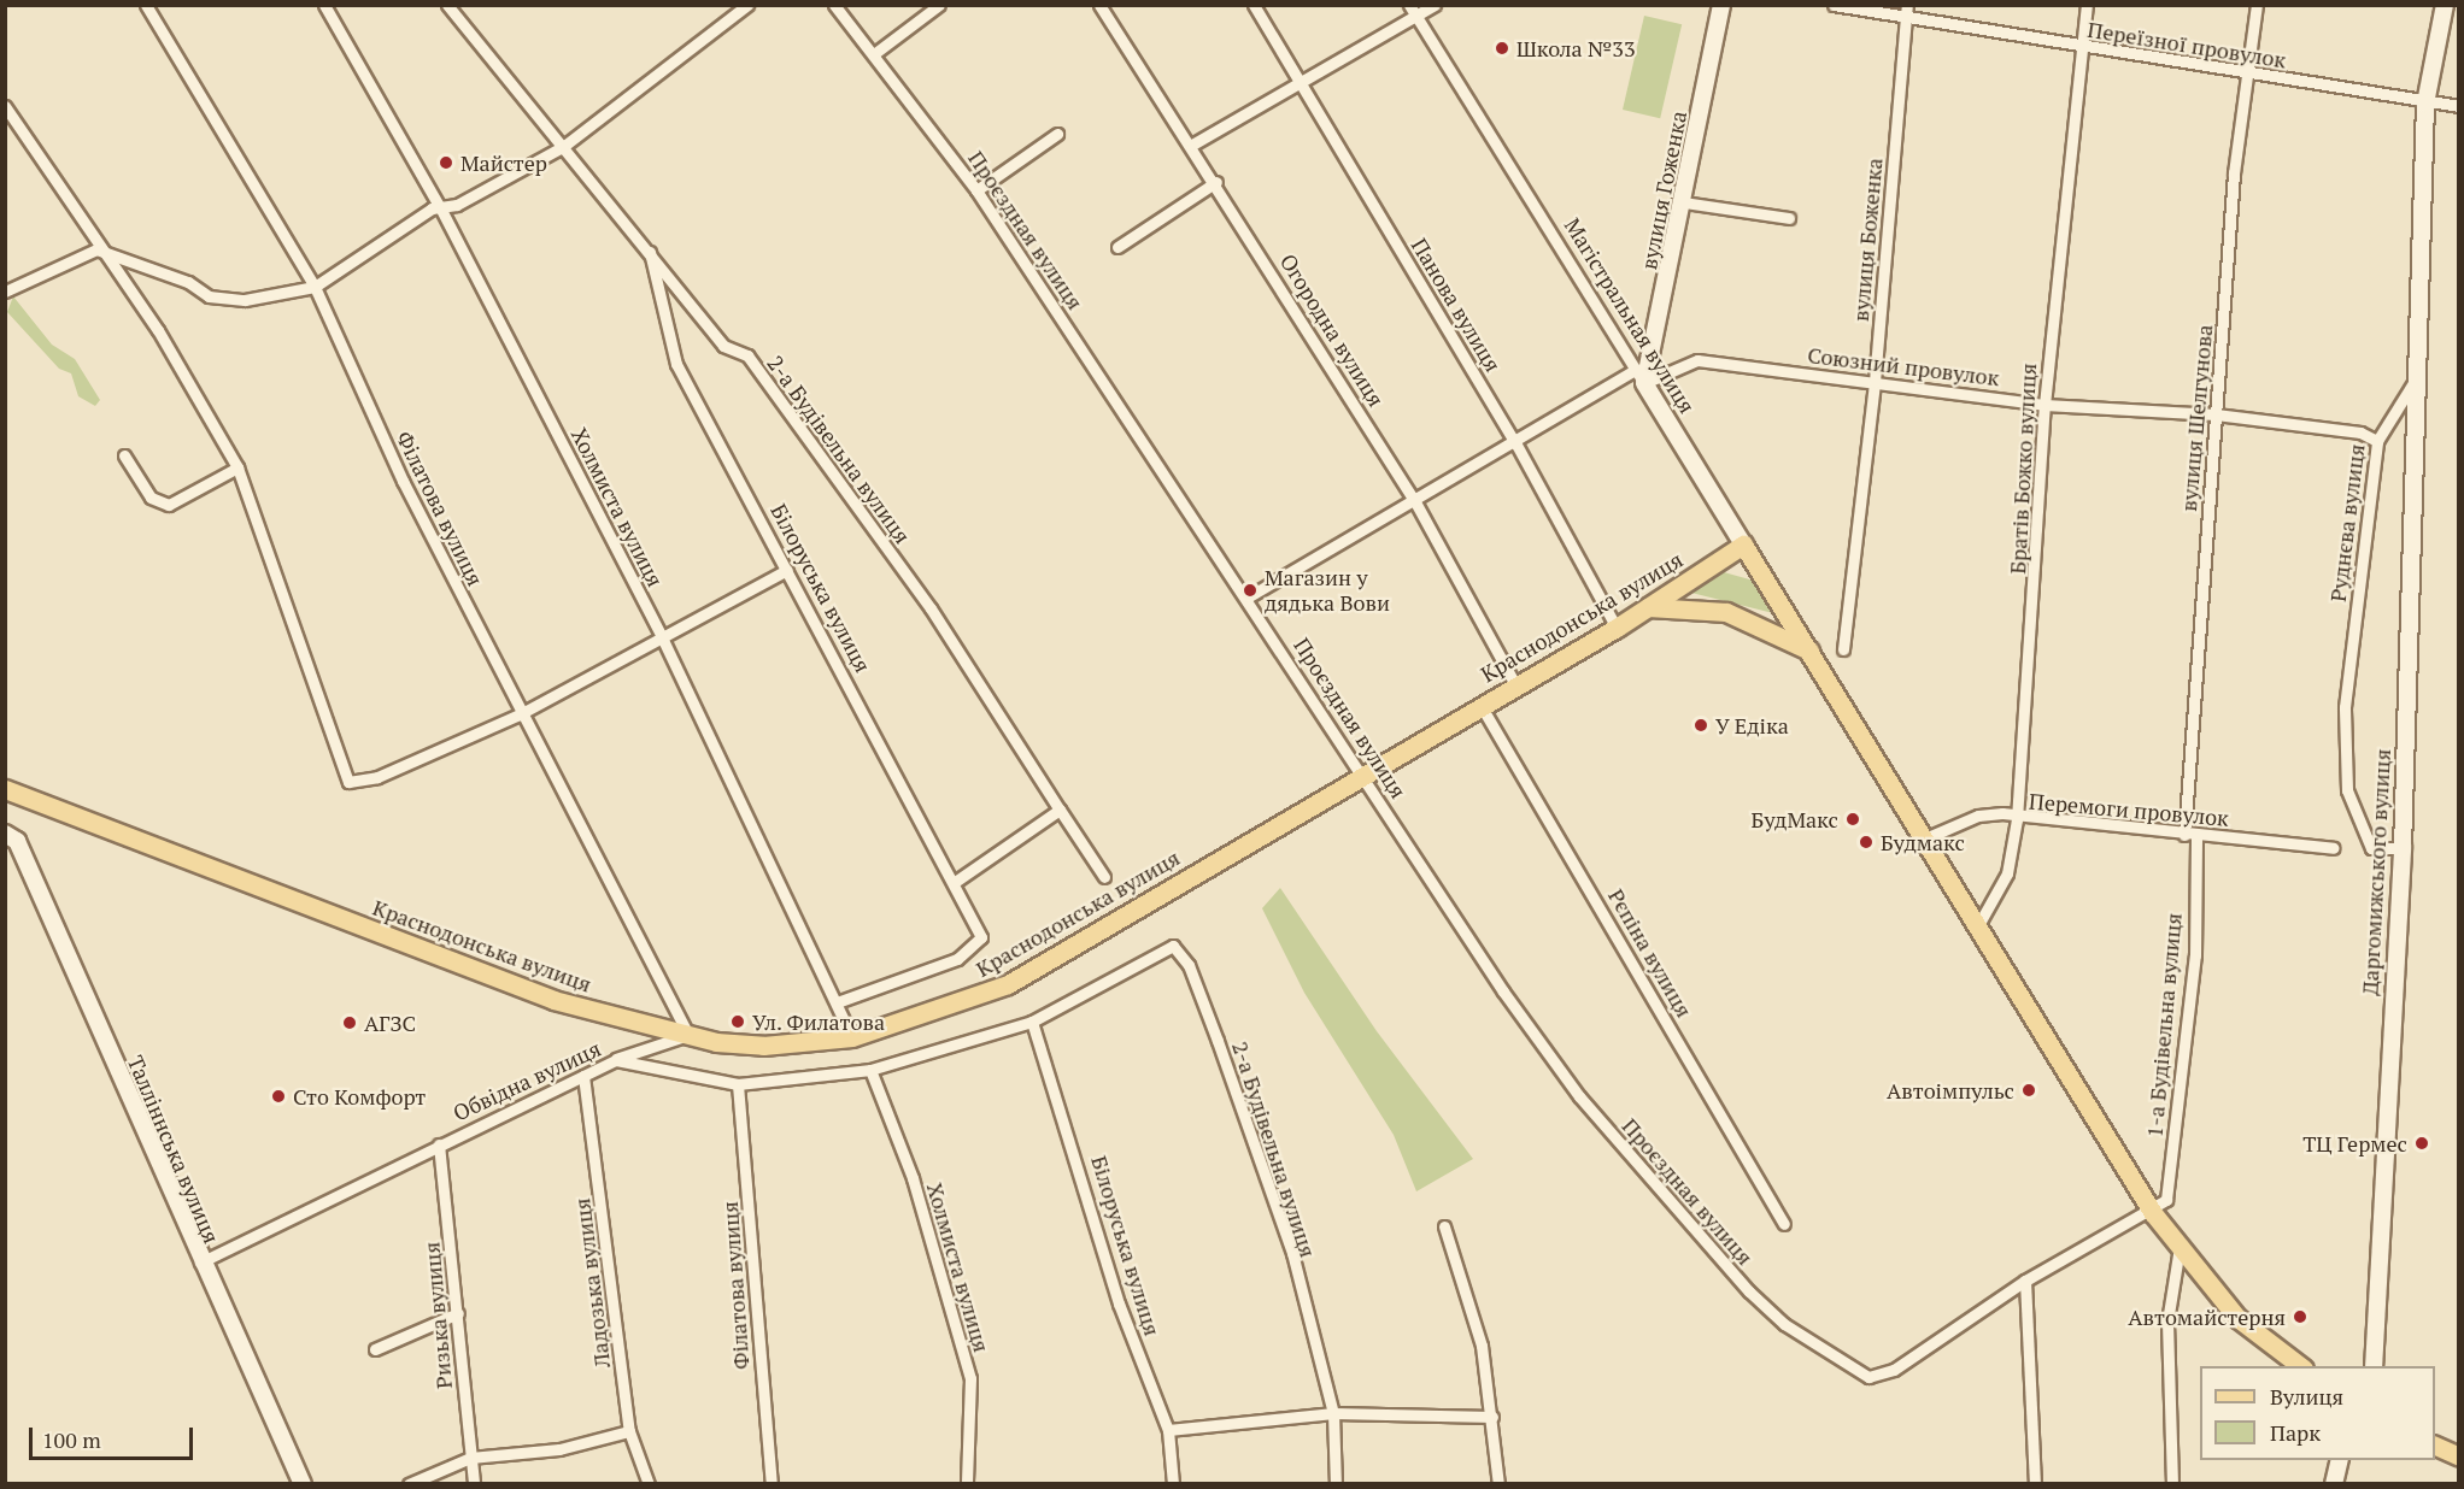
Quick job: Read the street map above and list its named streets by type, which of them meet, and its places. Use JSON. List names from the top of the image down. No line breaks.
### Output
{"streets":{"main road":["Магістральная вулиця","Краснодонська вулиця"],"street":["Переїзної провулок","вулиця Гоженка","Проєздная вулиця","вулиця Боженка","Панова вулиця","Огородна вулиця","Союзний провулок","вулиця Шелгунова","2-а Будівельна вулиця","Братів Божко вулиця","Холмиста вулиця","Філатова вулиця","Руднєва вулиця","Білоруська вулиця","Перемоги провулок","Даргомижського вулиця","Рєпіна вулиця","1-а Будівельна вулиця","Обвідна вулиця","Талліннська вулиця","Ладозька вулиця","Ризька вулиця"]},"crossings":[["Переїзної провулок","вулиця Боженка"],["Переїзної провулок","вулиця Шелгунова"],["Переїзної провулок","Братів Божко вулиця"],["Переїзної провулок","Руднєва вулиця"],["вулиця Гоженка","Магістральная вулиця"],["вулиця Гоженка","Союзний провулок"],["Проєздная вулиця","Союзний провулок"],["Проєздная вулиця","Краснодонська вулиця"],["вулиця Боженка","Союзний провулок"],["Панова вулиця","Союзний провулок"],["Панова вулиця","Краснодонська вулиця"],["Магістральная вулиця","Союзний провулок"],["Магістральная вулиця","Краснодонська вулиця"],["Магістральная вулиця","Перемоги провулок"],["Огородна вулиця","Союзний провулок"],["Огородна вулиця","Краснодонська вулиця"],["Союзний провулок","вулиця Шелгунова"],["Союзний провулок","Братів Божко вулиця"],["Союзний провулок","Руднєва вулиця"],["вулиця Шелгунова","Перемоги провулок"],["вулиця Шелгунова","1-а Будівельна вулиця"],["2-а Будівельна вулиця","Білоруська вулиця"],["2-а Будівельна вулиця","Обвідна вулиця"],["Братів Божко вулиця","Перемоги провулок"],["Холмиста вулиця","Білоруська вулиця"],["Холмиста вулиця","Краснодонська вулиця"],["Холмиста вулиця","Обвідна вулиця"],["Філатова вулиця","Краснодонська вулиця"],["Філатова вулиця","Обвідна вулиця"],["Руднєва вулиця","Даргомижського вулиця"],["Білоруська вулиця","Обвідна вулиця"],["Краснодонська вулиця","Рєпіна вулиця"],["Перемоги провулок","1-а Будівельна вулиця"],["Обвідна вулиця","Талліннська вулиця"],["Обвідна вулиця","Ладозька вулиця"],["Обвідна вулиця","Ризька вулиця"]],"places":["Школа №33","Майстер","Магазин у дядька Вови","У Едіка","БудМакс","Будмакс","Ул. Филатова","АГЗС","Автоімпульс","Сто Комфорт","ТЦ Гермес","Автомайстерня"],"legend":["Вулиця","Парк"],"scale_bar":"100 m"}
